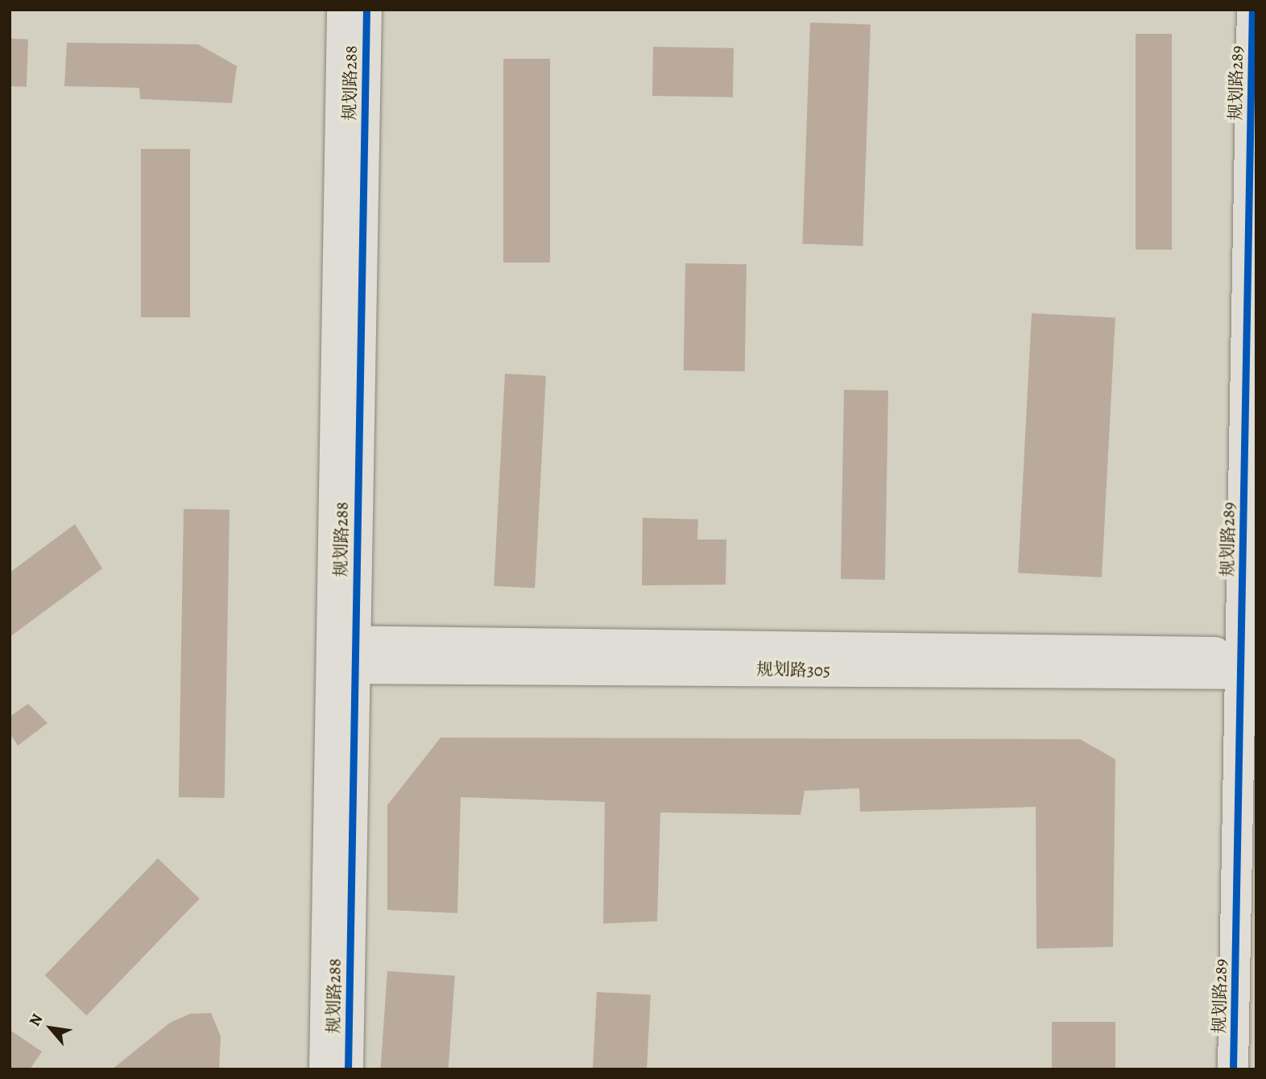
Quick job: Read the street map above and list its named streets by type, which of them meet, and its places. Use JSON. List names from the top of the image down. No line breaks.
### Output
{"streets":{"street":["规划路288","规划路289","规划路305"]},"crossings":[["规划路288","规划路305"],["规划路289","规划路305"]],"north":"top left"}
